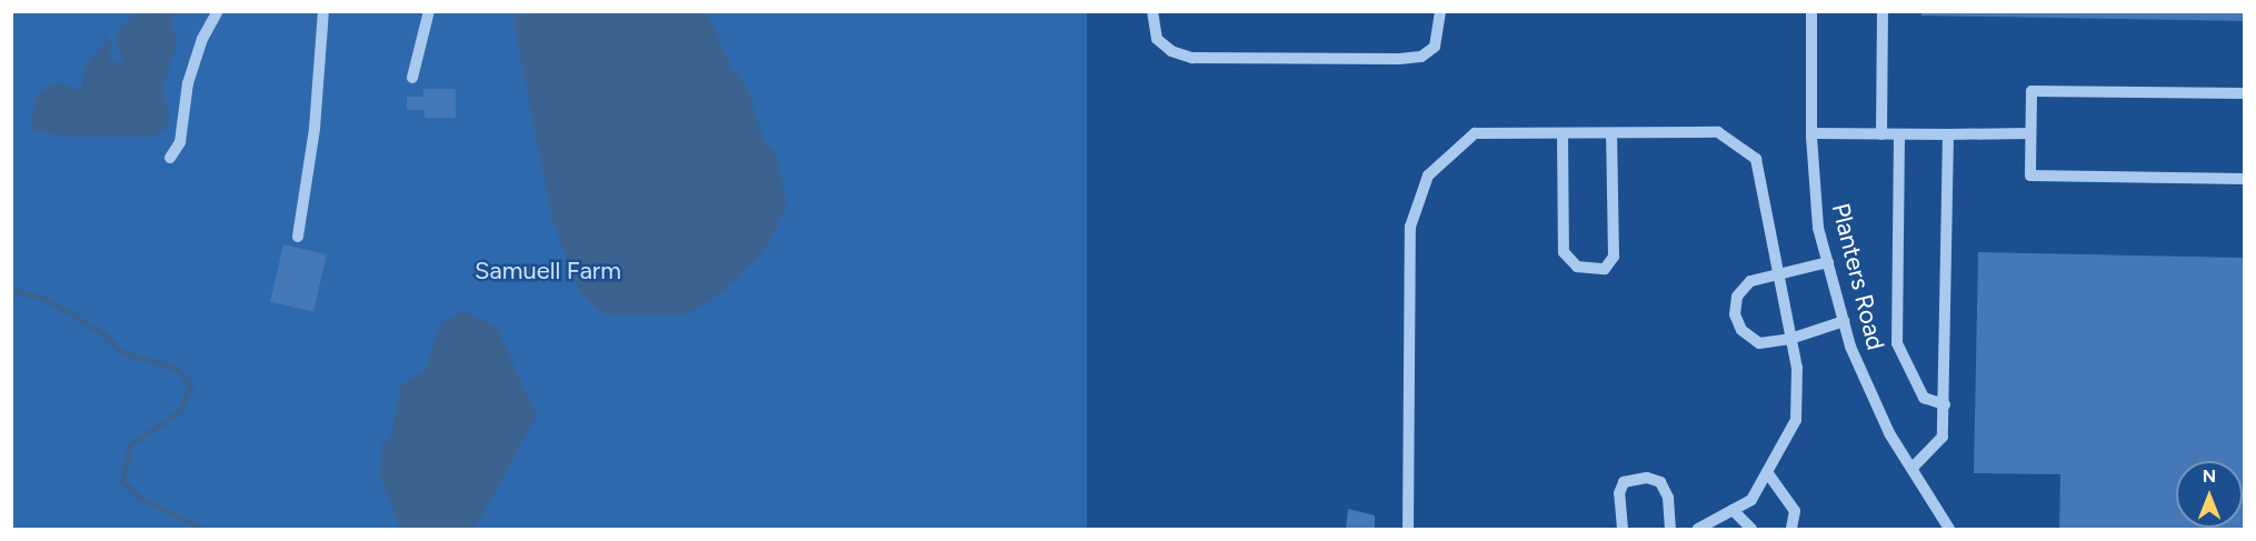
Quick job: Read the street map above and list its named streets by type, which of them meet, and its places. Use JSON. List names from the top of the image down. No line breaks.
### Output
{"streets":{"street":["Planters Road"]},"parks":["Samuell Farm"],"north":"top"}
